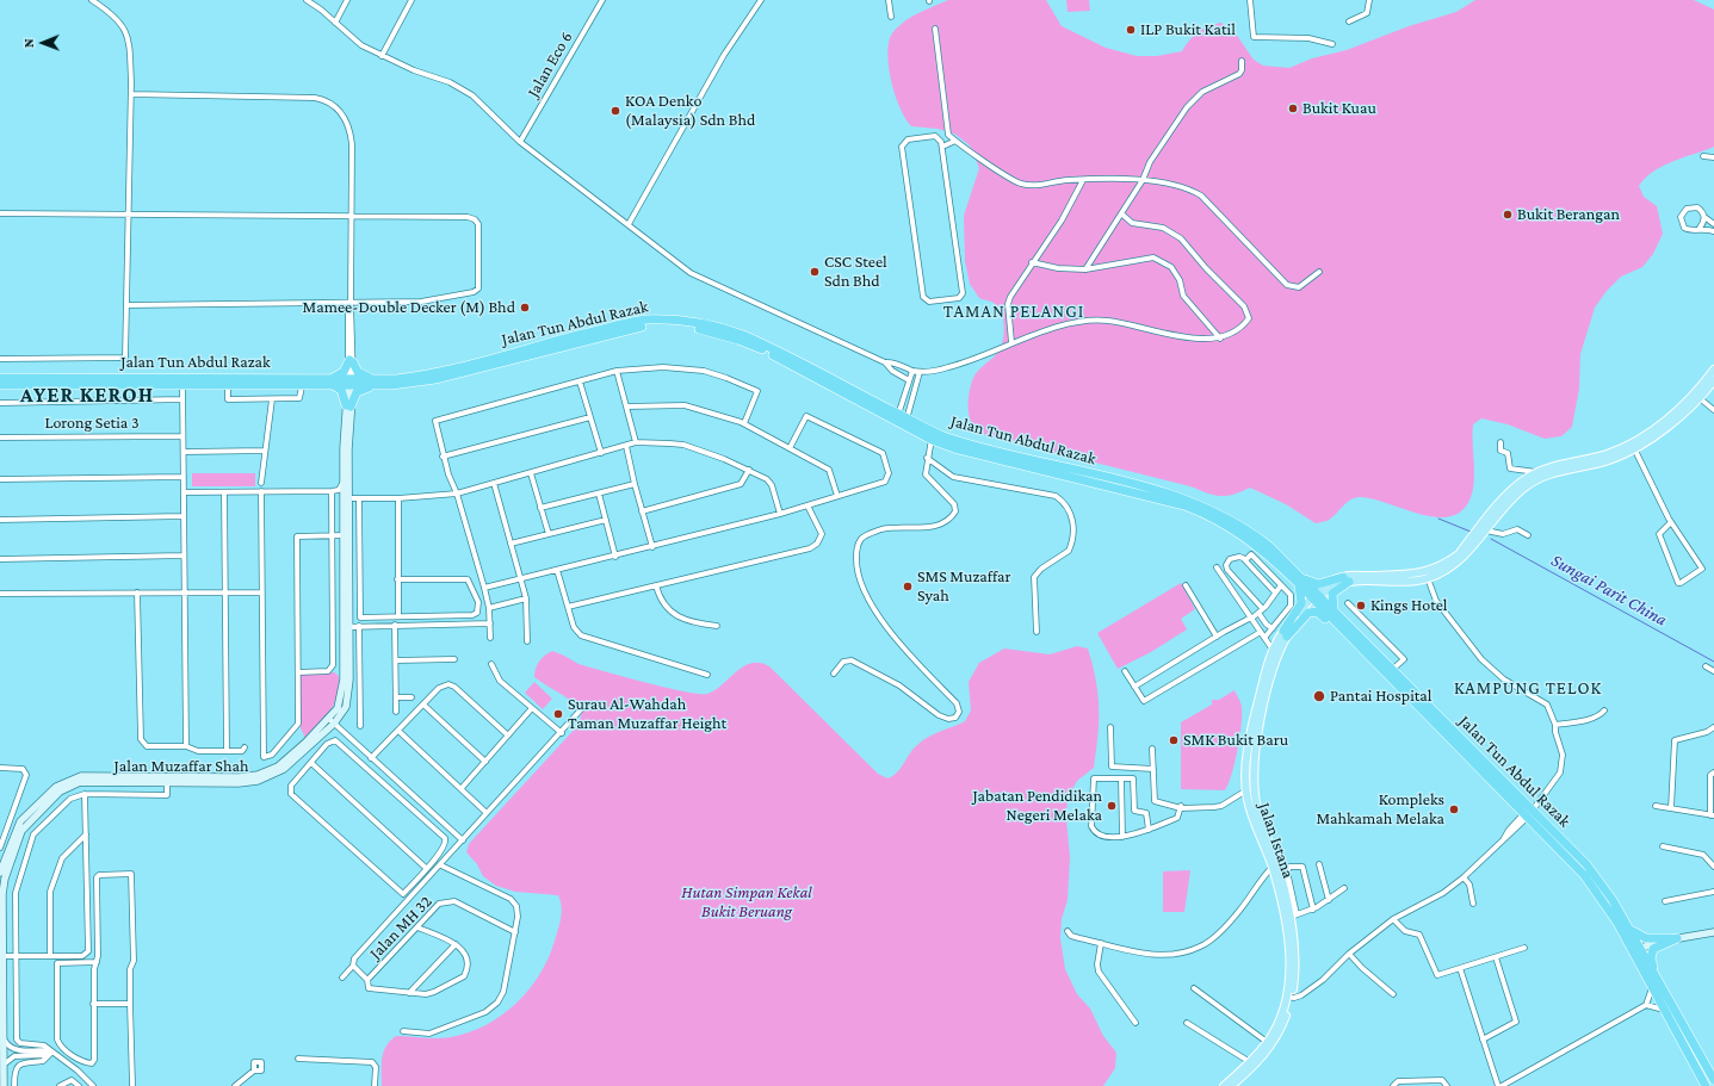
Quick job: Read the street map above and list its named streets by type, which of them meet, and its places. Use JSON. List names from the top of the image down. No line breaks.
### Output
{"streets":{"highway":["Jalan Tun Abdul Razak"],"main road":["Jalan Muzaffar Shah","Jalan Istana"],"street":["Jalan Eco 6","Lorong Setia 3","Jalan MH 32"]},"crossings":[["Jalan Tun Abdul Razak","Jalan Muzaffar Shah"],["Jalan Tun Abdul Razak","Jalan Istana"]],"districts":["TAMAN PELANGI","AYER KEROH","KAMPUNG TELOK"],"water":["Sungai Parit China"],"parks":["Hutan Simpan Kekal Bukit Beruang"],"places":["ILP Bukit Katil","Bukit Kuau","KOA Denko (Malaysia) Sdn Bhd","Bukit Berangan","CSC Steel Sdn Bhd","Mamee-Double Decker (M) Bhd","SMS Muzaffar Syah","Kings Hotel","Pantai Hospital","Surau Al-Wahdah Taman Muzaffar Height","SMK Bukit Baru","Jabatan Pendidikan Negeri Melaka","Kompleks Mahkamah Melaka"],"north":"left"}
